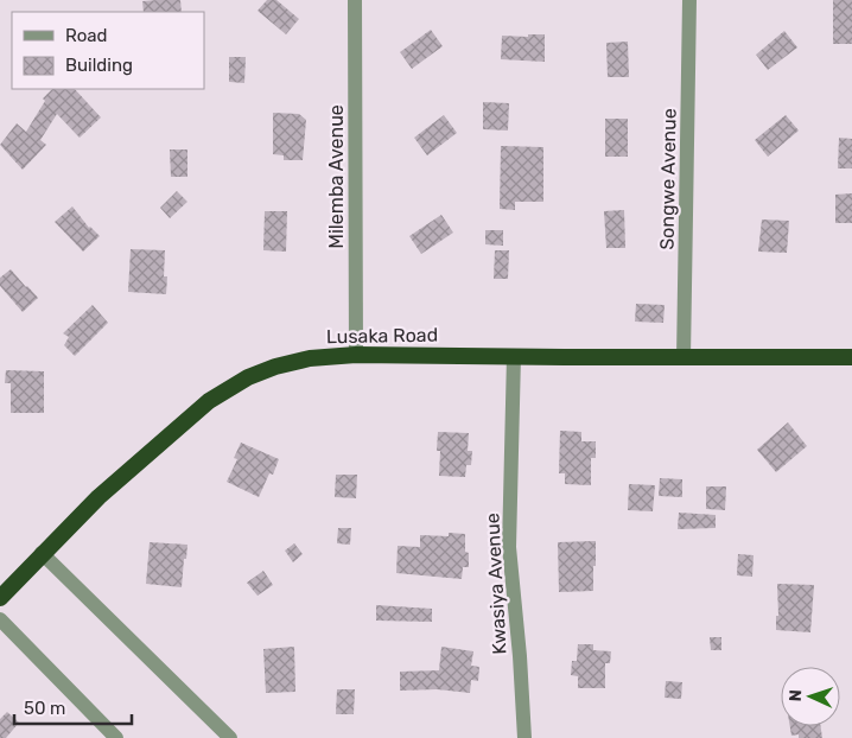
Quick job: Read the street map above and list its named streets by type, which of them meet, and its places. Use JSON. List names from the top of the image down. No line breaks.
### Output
{"streets":{"highway":["Lusaka Road"],"street":["Milemba Avenue","Songwe Avenue","Kwasiya Avenue"]},"crossings":[["Milemba Avenue","Lusaka Road"],["Songwe Avenue","Lusaka Road"],["Lusaka Road","Kwasiya Avenue"]],"legend":["Road","Building"],"scale_bar":"50 m","north":"left"}
